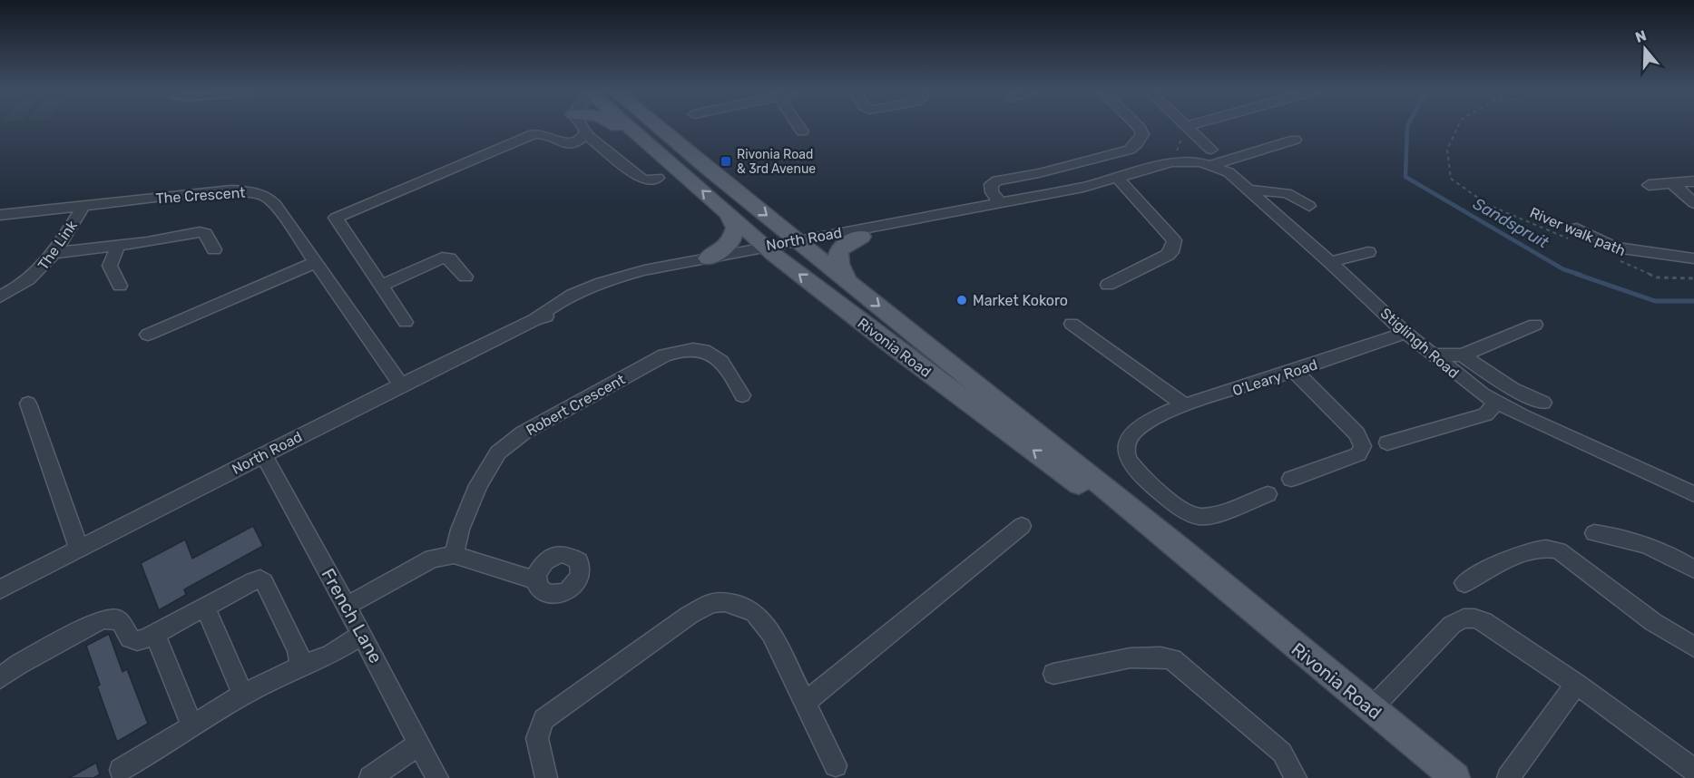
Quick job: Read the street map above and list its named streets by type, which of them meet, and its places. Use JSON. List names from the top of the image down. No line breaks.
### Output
{"streets":{"main road":["Rivonia Road"],"street":["The Crescent","North Road","The Link","Stiglingh Road","O'Leary Road","Robert Crescent","French Lane"],"path":["River walk path"]},"crossings":[["The Crescent","North Road"],["The Crescent","The Link"],["North Road","Stiglingh Road"],["North Road","Rivonia Road"],["North Road","French Lane"],["Stiglingh Road","O'Leary Road"]],"water":["Sandspruit"],"places":{"transit":["Rivonia Road & 3rd Avenue"],"other":["Market Kokoro"]},"north":"top"}
